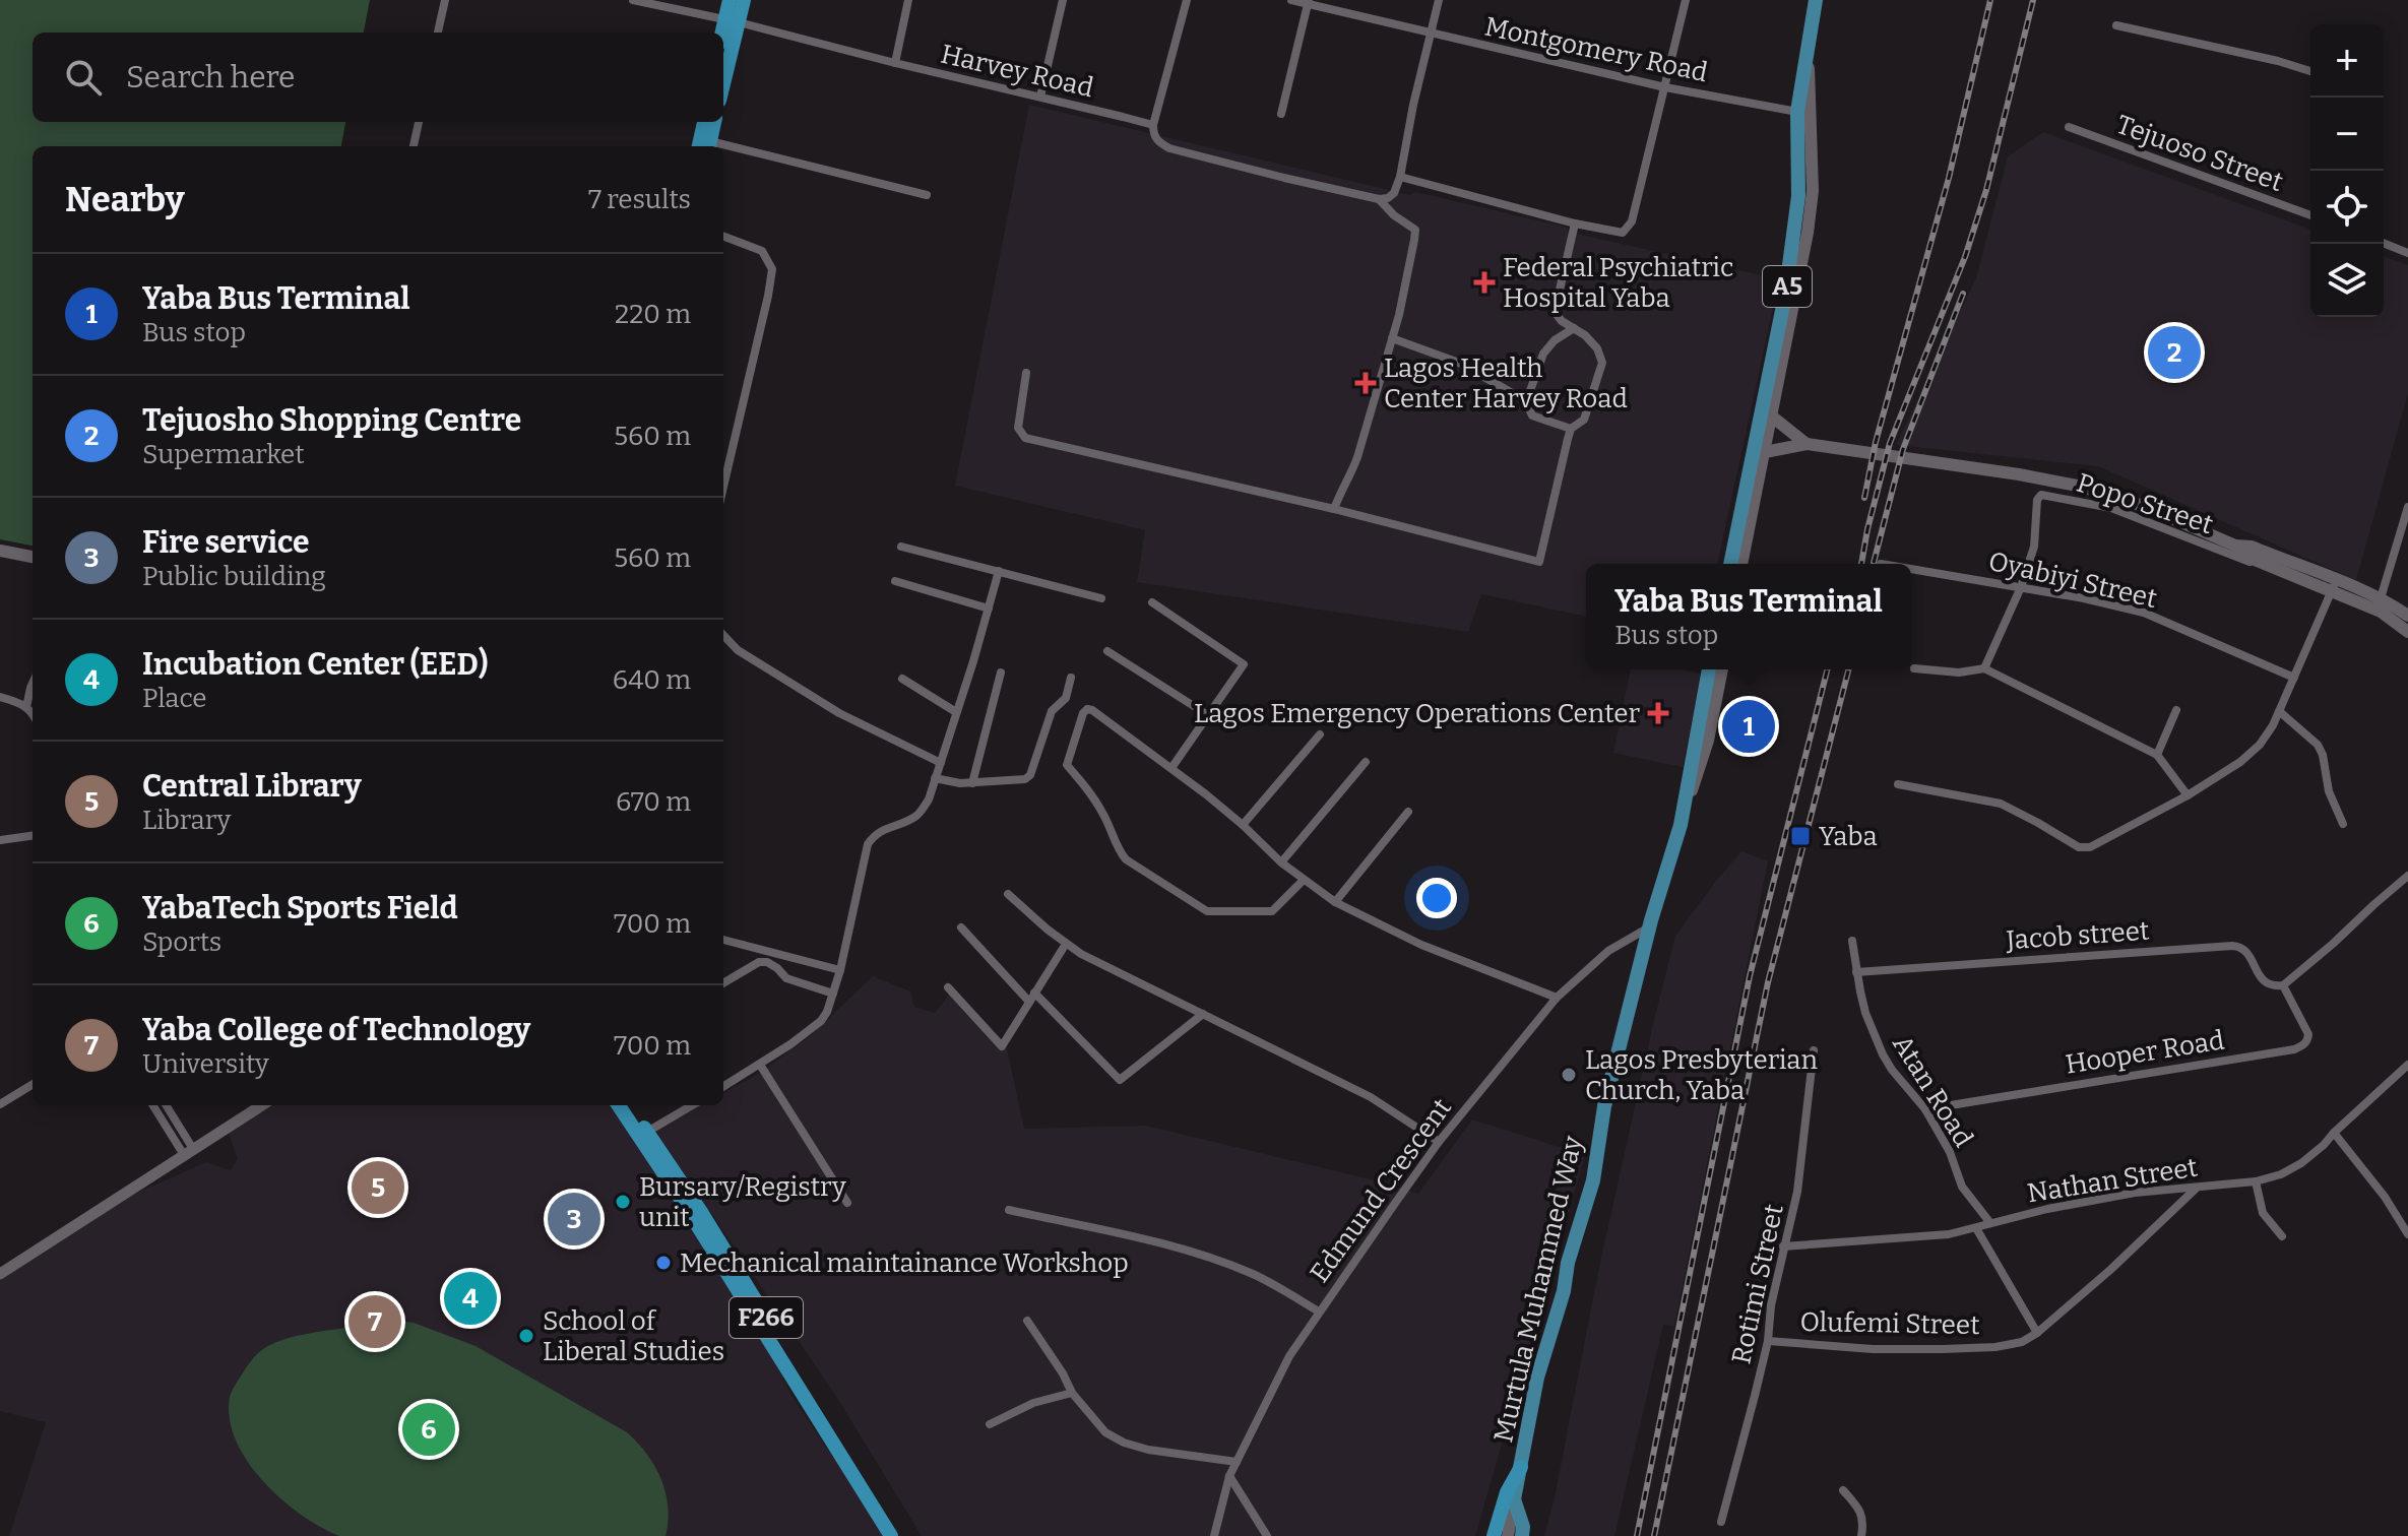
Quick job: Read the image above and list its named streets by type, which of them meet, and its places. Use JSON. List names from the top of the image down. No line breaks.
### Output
{"streets":{"highway":["F266"],"main road":["A5","Murtula Muhammed Way"],"street":["Montgomery Road","Harvey Road","Tejuoso Street","Popo Street","Oyabiyi Street","Jacob street","Hooper Road","Atan Road","Nathan Street","Edmund Crescent","Rotimi Street","Olufemi Street"]},"crossings":[["Montgomery Road","A5"],["Popo Street","Oyabiyi Street"],["Jacob street","Hooper Road"],["Jacob street","Atan Road"],["Hooper Road","Atan Road"],["Atan Road","Nathan Street"],["Nathan Street","Rotimi Street"],["Nathan Street","Olufemi Street"],["Edmund Crescent","Murtula Muhammed Way"],["Rotimi Street","Olufemi Street"]],"places":{"health":["Federal Psychiatric Hospital Yaba","Lagos Health Center Harvey Road","Lagos Emergency Operations Center"],"transit":["Yaba"],"other":["Lagos Presbyterian Church, Yaba","Bursary/Registry unit","Mechanical maintainance Workshop","School of Liberal Studies"]},"page":{"map_buttons":["+","−"],"search":"Search here","heading":["Nearby","7 results"],"list":[{"mark":"1","name":"Yaba Bus Terminal","note":"Bus stop","value":"220 m"},{"mark":"2","name":"Tejuosho Shopping Centre","note":"Supermarket","value":"560 m"},{"mark":"3","name":"Fire service","note":"Public building","value":"560 m"},{"mark":"4","name":"Incubation Center (EED)","note":"Place","value":"640 m"},{"mark":"5","name":"Central Library","note":"Library","value":"670 m"},{"mark":"6","name":"YabaTech Sports Field","note":"Sports","value":"700 m"},{"mark":"7","name":"Yaba College of Technology","note":"University","value":"700 m"}],"pins":["2","1","5","3","4","7","6"],"popup":["Yaba Bus Terminal","Bus stop"]}}
